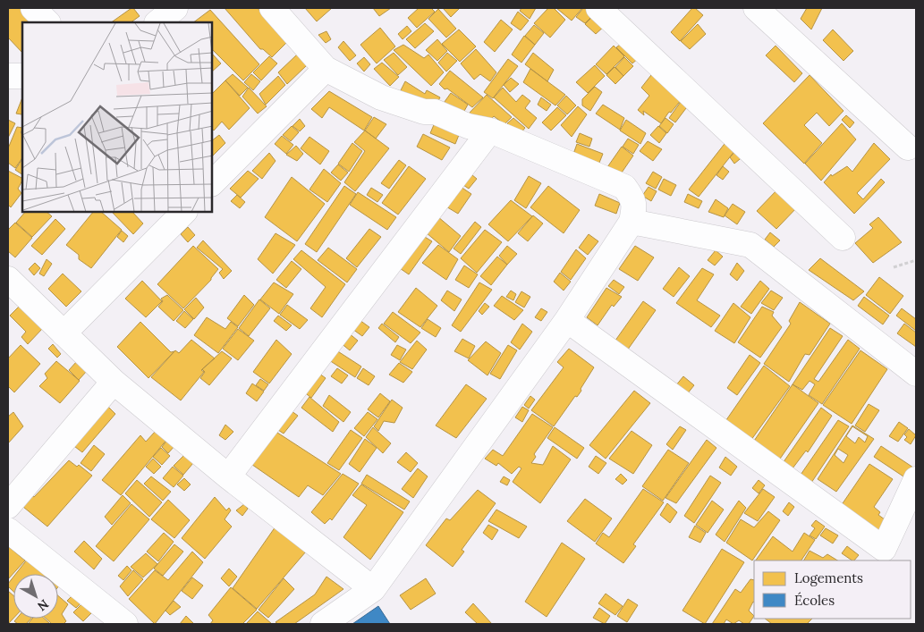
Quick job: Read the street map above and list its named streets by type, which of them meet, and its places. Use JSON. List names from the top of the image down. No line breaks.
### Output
{"legend":["Logements","Écoles"],"north":"bottom right"}
